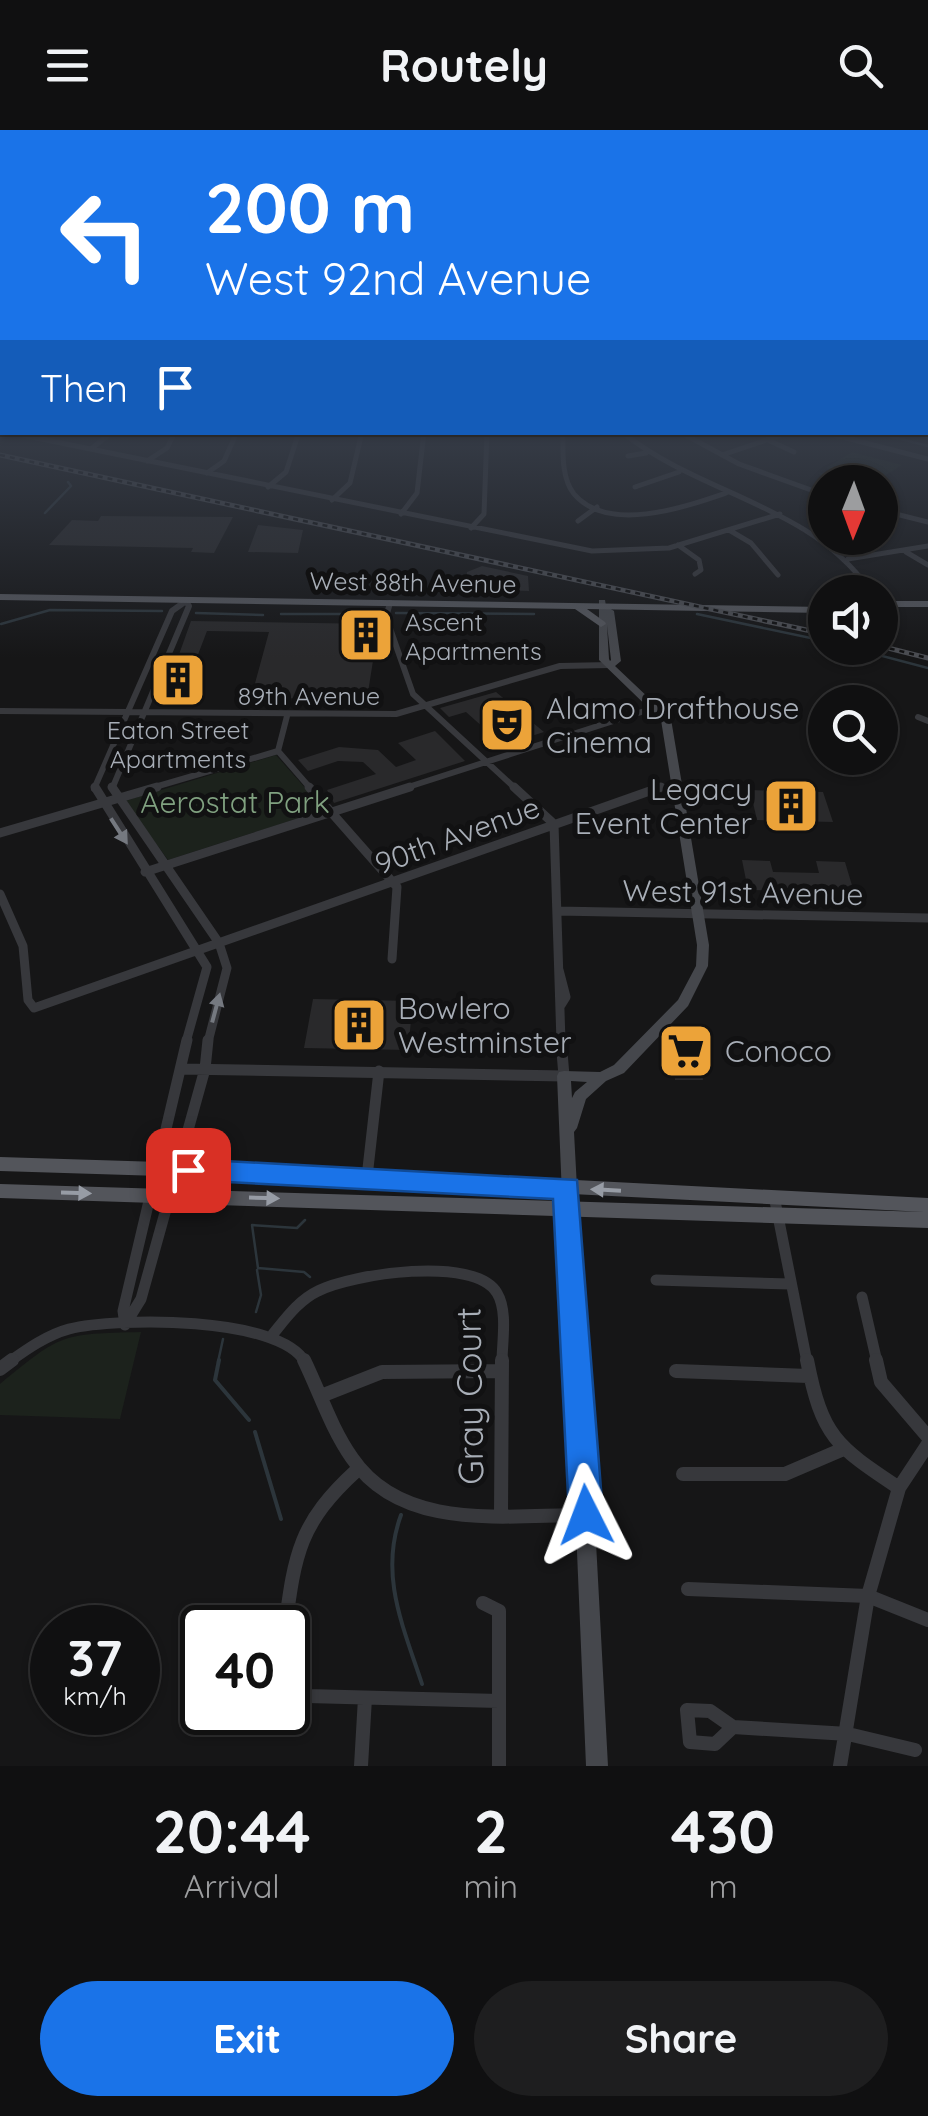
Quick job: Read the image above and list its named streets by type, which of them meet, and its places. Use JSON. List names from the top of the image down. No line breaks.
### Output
{"streets":{"main road":["West 88th Avenue"],"street":["89th Avenue","90th Avenue","West 91st Avenue","Gray Court"]},"parks":["Aerostat Park"],"places":{"building":["Ascent Apartments","Eaton Street Apartments","Legacy Event Center","Bowlero Westminster"],"theatre":["Alamo Drafthouse Cinema"],"supermarket":["Conoco"]},"north":"bottom","page":{"header":"Routely","turn":["200 m","West 92nd Avenue"],"then":"Then","speed":"37 km/h","limit":"40","eta":["20:44","Arrival","2","min","430","m"],"buttons":["Exit","Share"]}}
